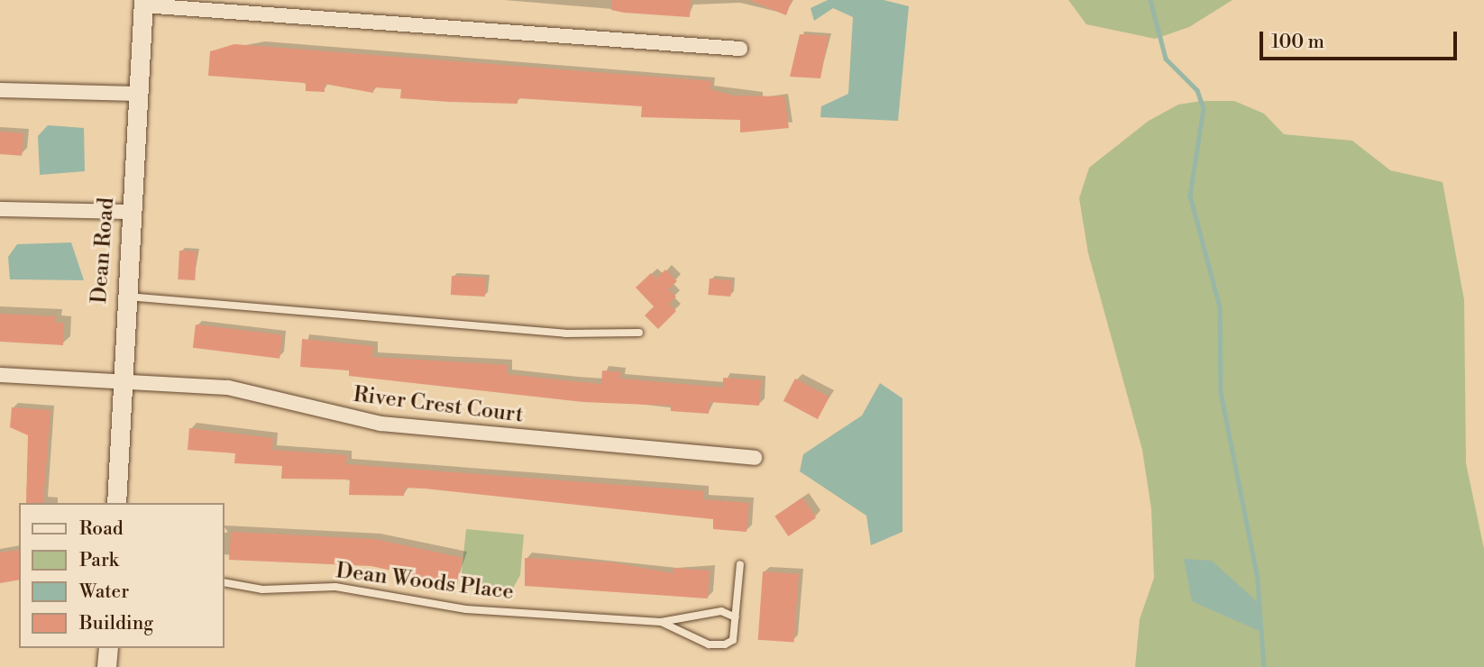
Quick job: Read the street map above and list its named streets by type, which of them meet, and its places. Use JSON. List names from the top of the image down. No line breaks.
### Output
{"streets":{"main road":["Dean Road"],"street":["River Crest Court"],"lane":["Dean Woods Place"]},"crossings":[["Dean Road","River Crest Court"]],"legend":["Road","Park","Water","Building"],"scale_bar":"100 m"}
